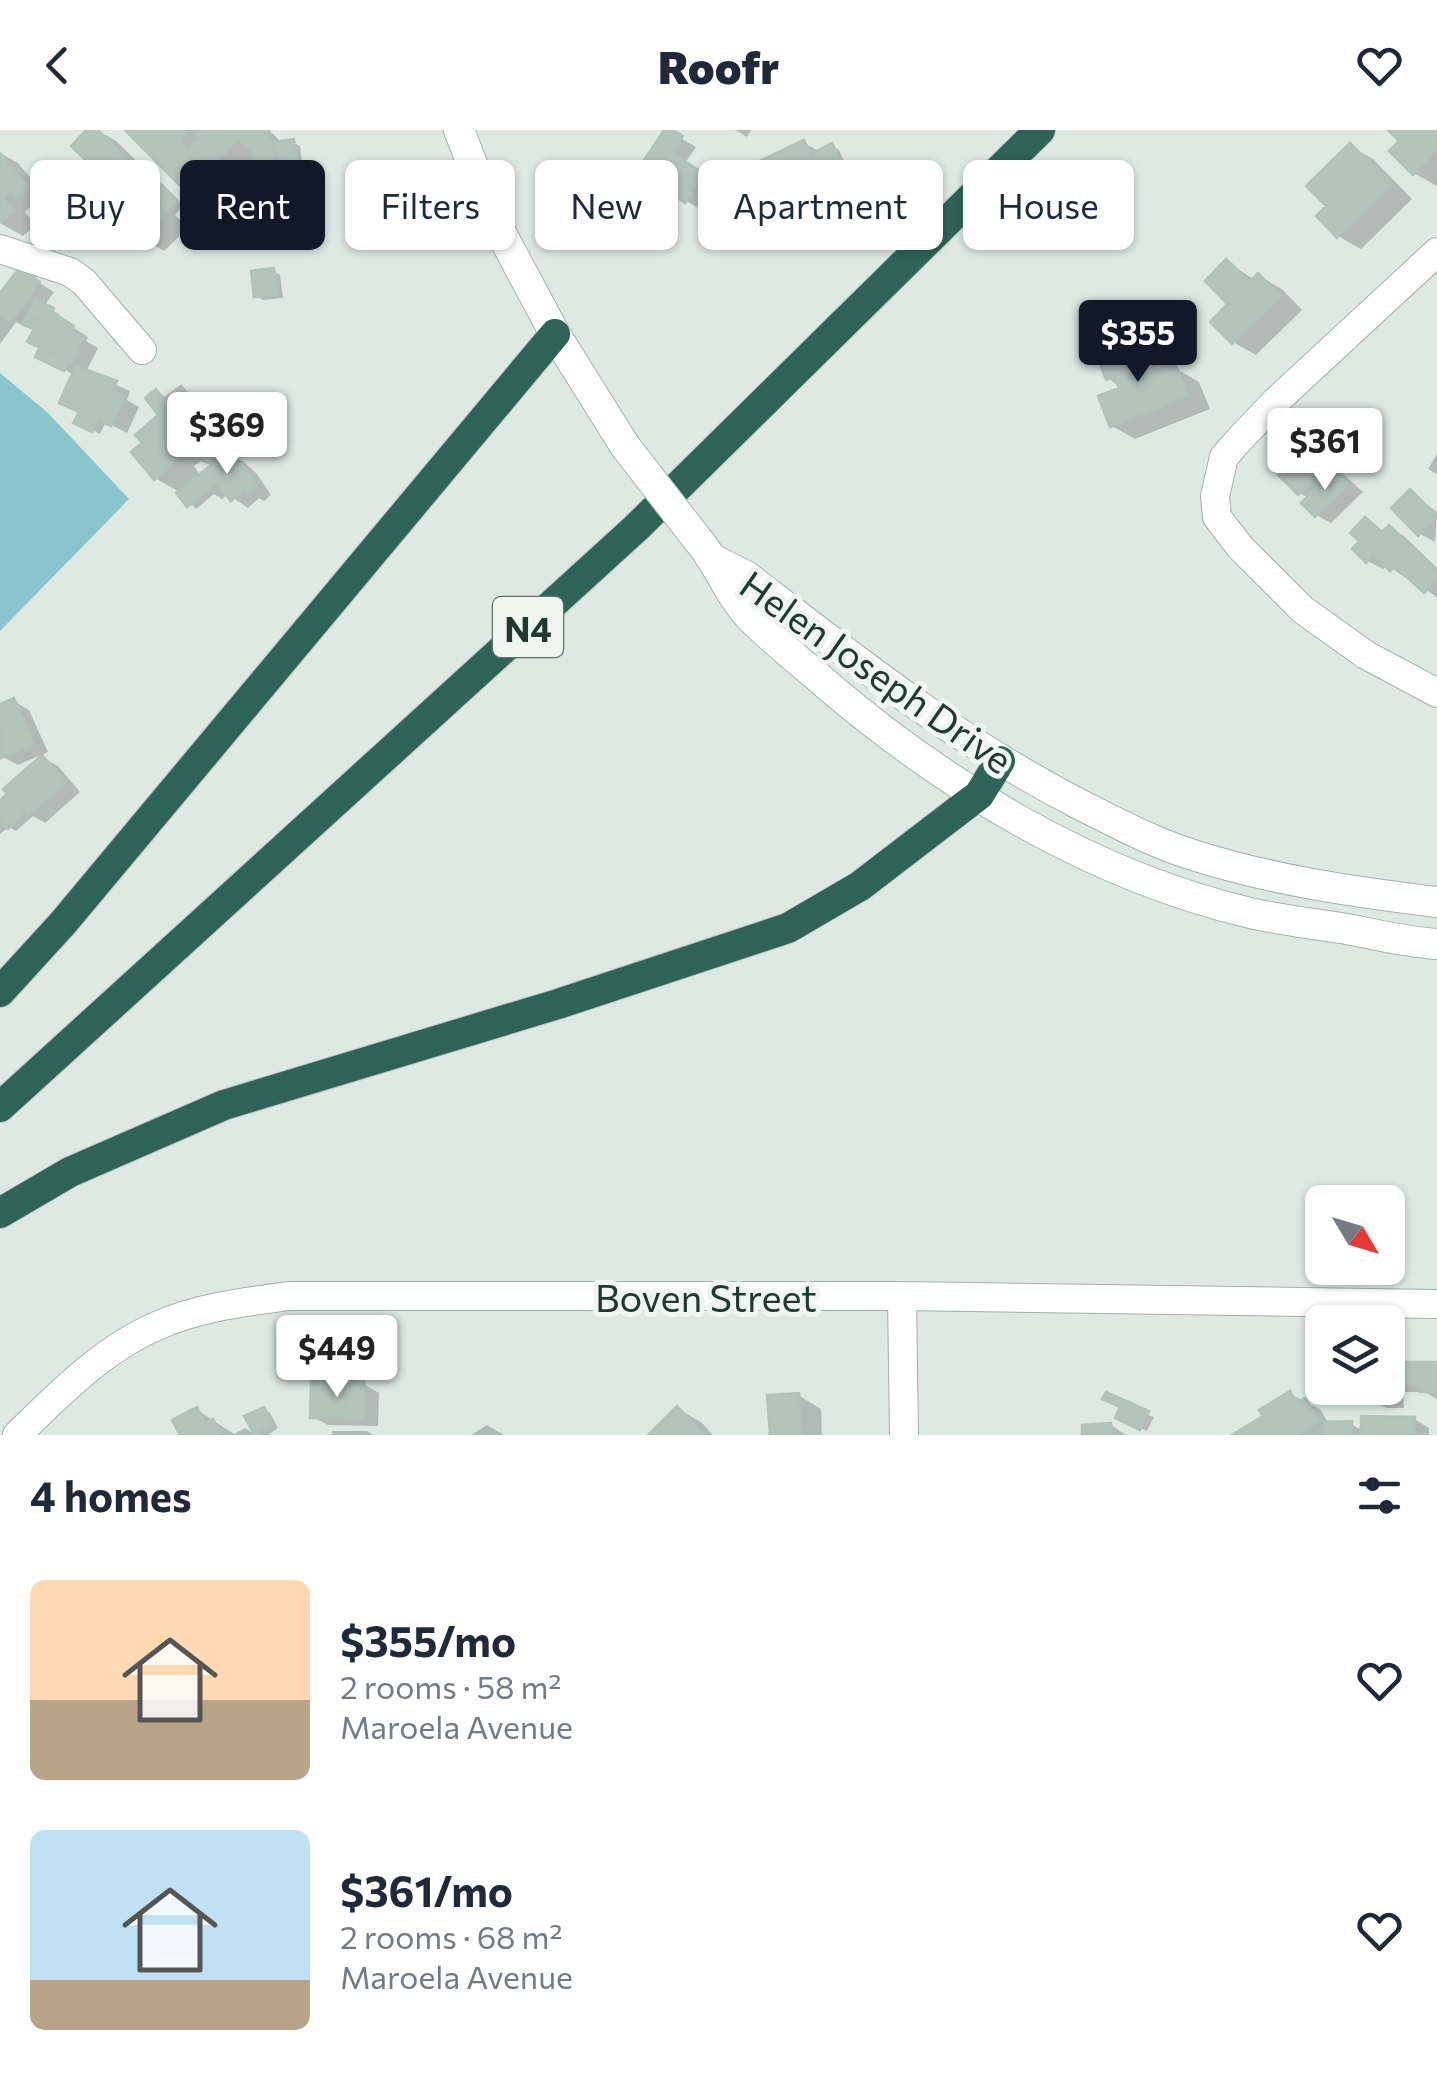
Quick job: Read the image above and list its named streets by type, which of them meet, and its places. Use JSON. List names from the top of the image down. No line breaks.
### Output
{"streets":{"highway":["N4"],"street":["Helen Joseph Drive","Boven Street"]},"north":"bottom right","page":{"header":"Roofr","chip":["Buy","Rent","Filters","New","Apartment","House"],"price":["$355","$369","$361","$449"],"heading":"4 homes","list":[{"name":"$355/mo","note":"2 rooms · 58 m² · Maroela Avenue"},{"name":"$361/mo","note":"2 rooms · 68 m² · Maroela Avenue"}]}}
